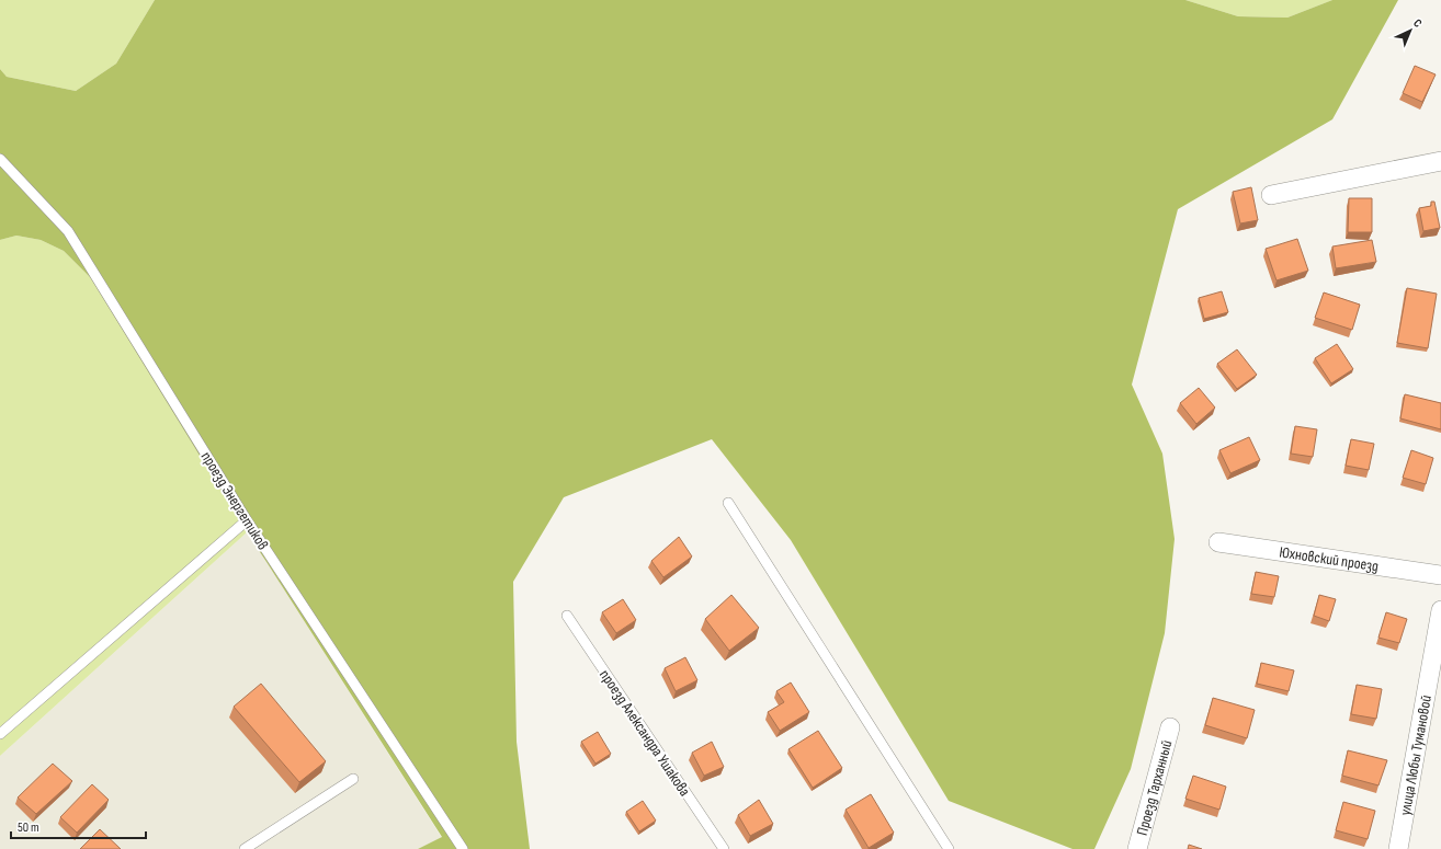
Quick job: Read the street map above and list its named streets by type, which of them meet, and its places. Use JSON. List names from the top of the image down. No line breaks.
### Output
{"streets":{"street":["Юхновский проезд","улица Любы Тумановой","Проезд Тарханный"],"lane":["проезд Энергетиков","проезд Александра Ушакова"]},"scale_bar":"50 m","north":"top right"}
